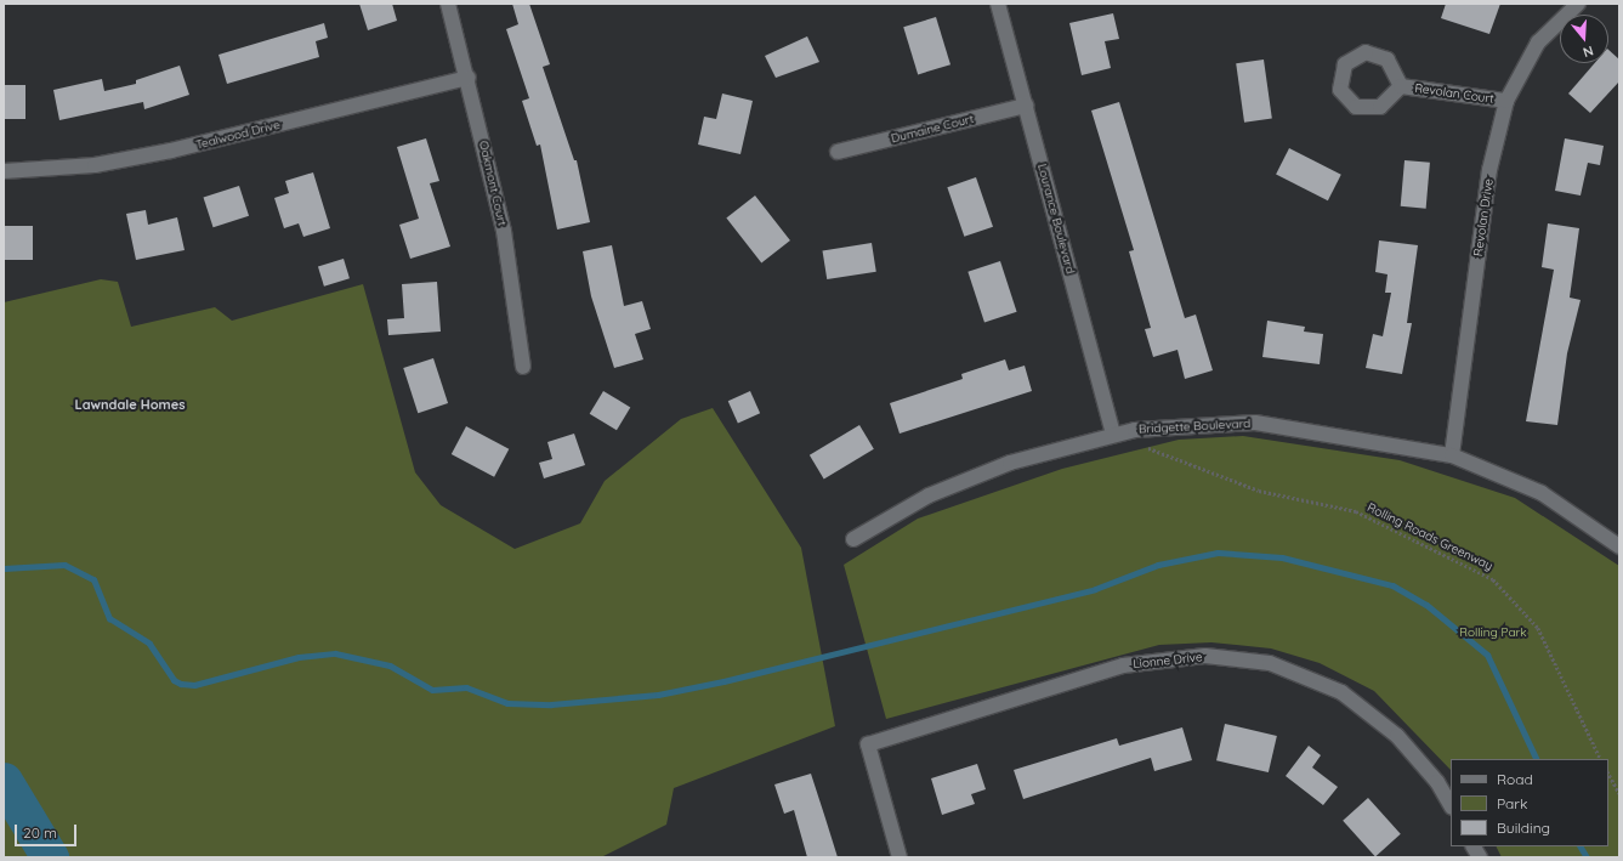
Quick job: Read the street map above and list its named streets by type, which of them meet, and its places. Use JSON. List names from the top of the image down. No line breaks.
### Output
{"streets":{"street":["Revolan Court","Dumaine Court","Tealwood Drive","Oakmont Court","Revolan Drive","Lourance Boulevard","Bridgette Boulevard","Lionne Drive"],"path":["Rolling Roads Greenway"]},"crossings":[["Revolan Court","Revolan Drive"],["Dumaine Court","Lourance Boulevard"],["Tealwood Drive","Oakmont Court"],["Revolan Drive","Bridgette Boulevard"],["Lourance Boulevard","Bridgette Boulevard"],["Bridgette Boulevard","Rolling Roads Greenway"]],"districts":["Lawndale Homes"],"parks":["Rolling Park"],"legend":["Road","Park","Building"],"scale_bar":"20 m","north":"bottom"}
